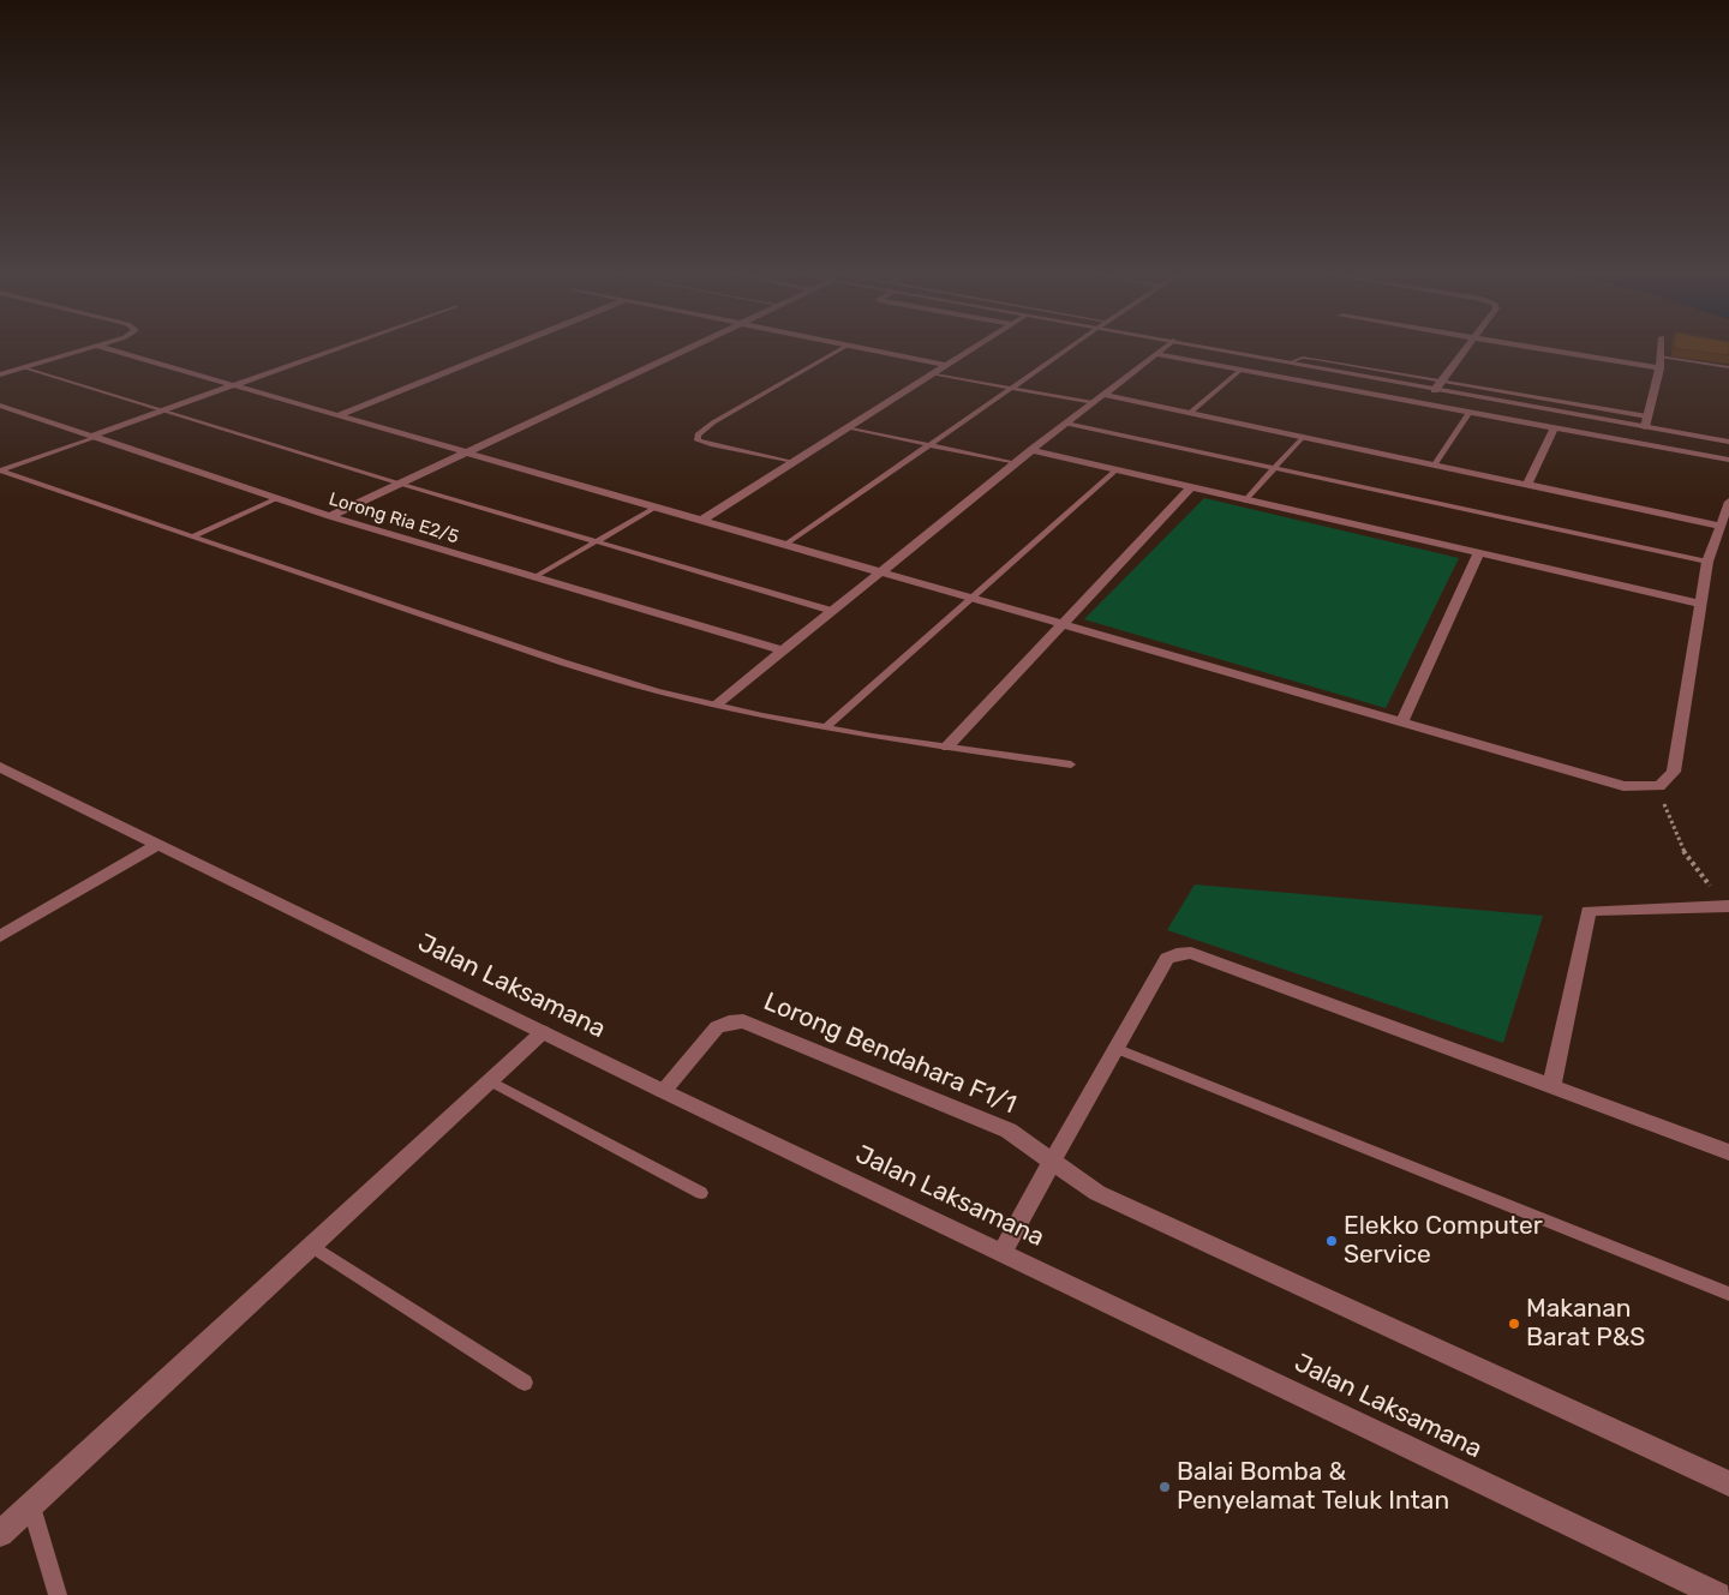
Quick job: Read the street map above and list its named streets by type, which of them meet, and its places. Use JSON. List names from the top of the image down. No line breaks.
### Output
{"streets":{"street":["Lorong Ria E2/5","Jalan Laksamana","Lorong Bendahara F1/1"]},"crossings":[["Jalan Laksamana","Lorong Bendahara F1/1"]],"places":["Elekko Computer Service","Makanan Barat P&S","Balai Bomba & Penyelamat Teluk Intan"]}
